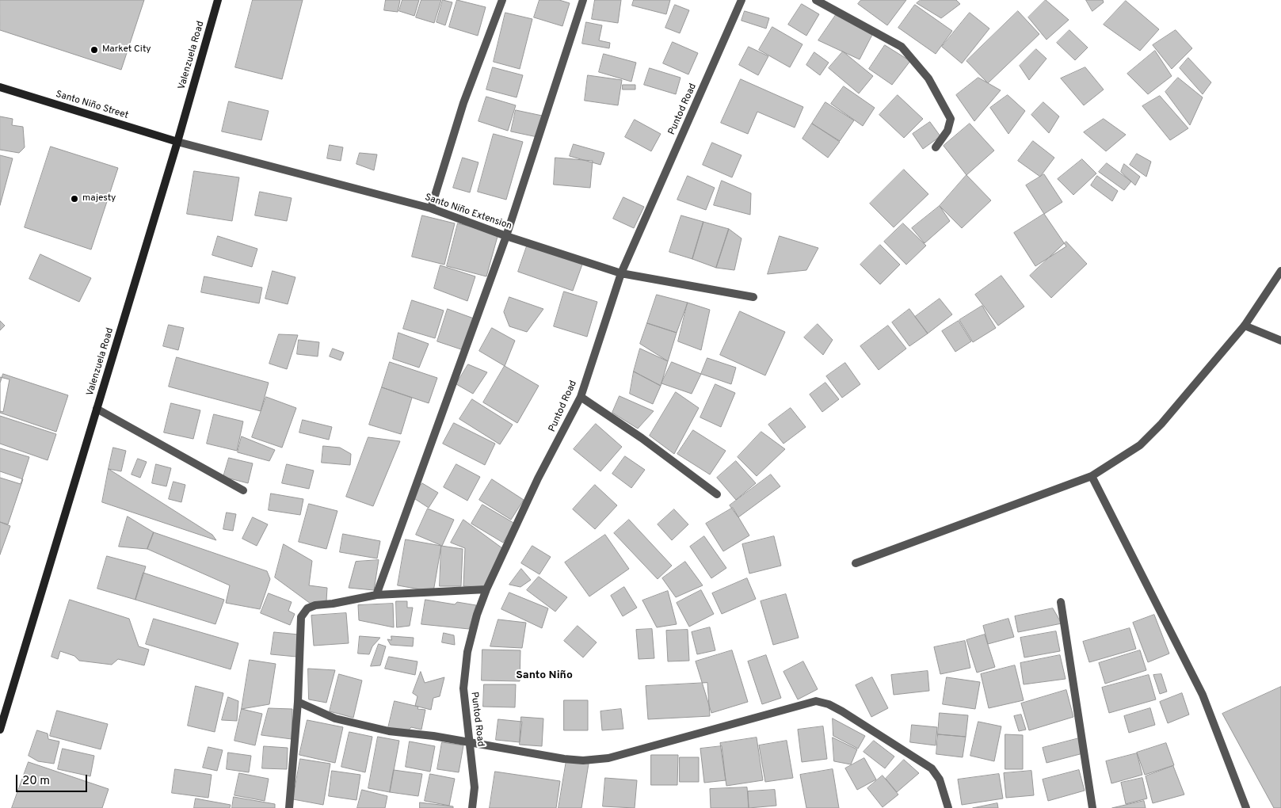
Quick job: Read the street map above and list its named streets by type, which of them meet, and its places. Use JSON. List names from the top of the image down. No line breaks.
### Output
{"streets":{"street":["Valenzuela Road","Santo Niño Street","Puntod Road","Santo Niño Extension"]},"crossings":[["Valenzuela Road","Santo Niño Street"],["Valenzuela Road","Santo Niño Extension"],["Santo Niño Street","Santo Niño Extension"],["Puntod Road","Santo Niño Extension"]],"districts":["Santo Niño"],"places":["Market City","majesty"],"scale_bar":"20 m"}
